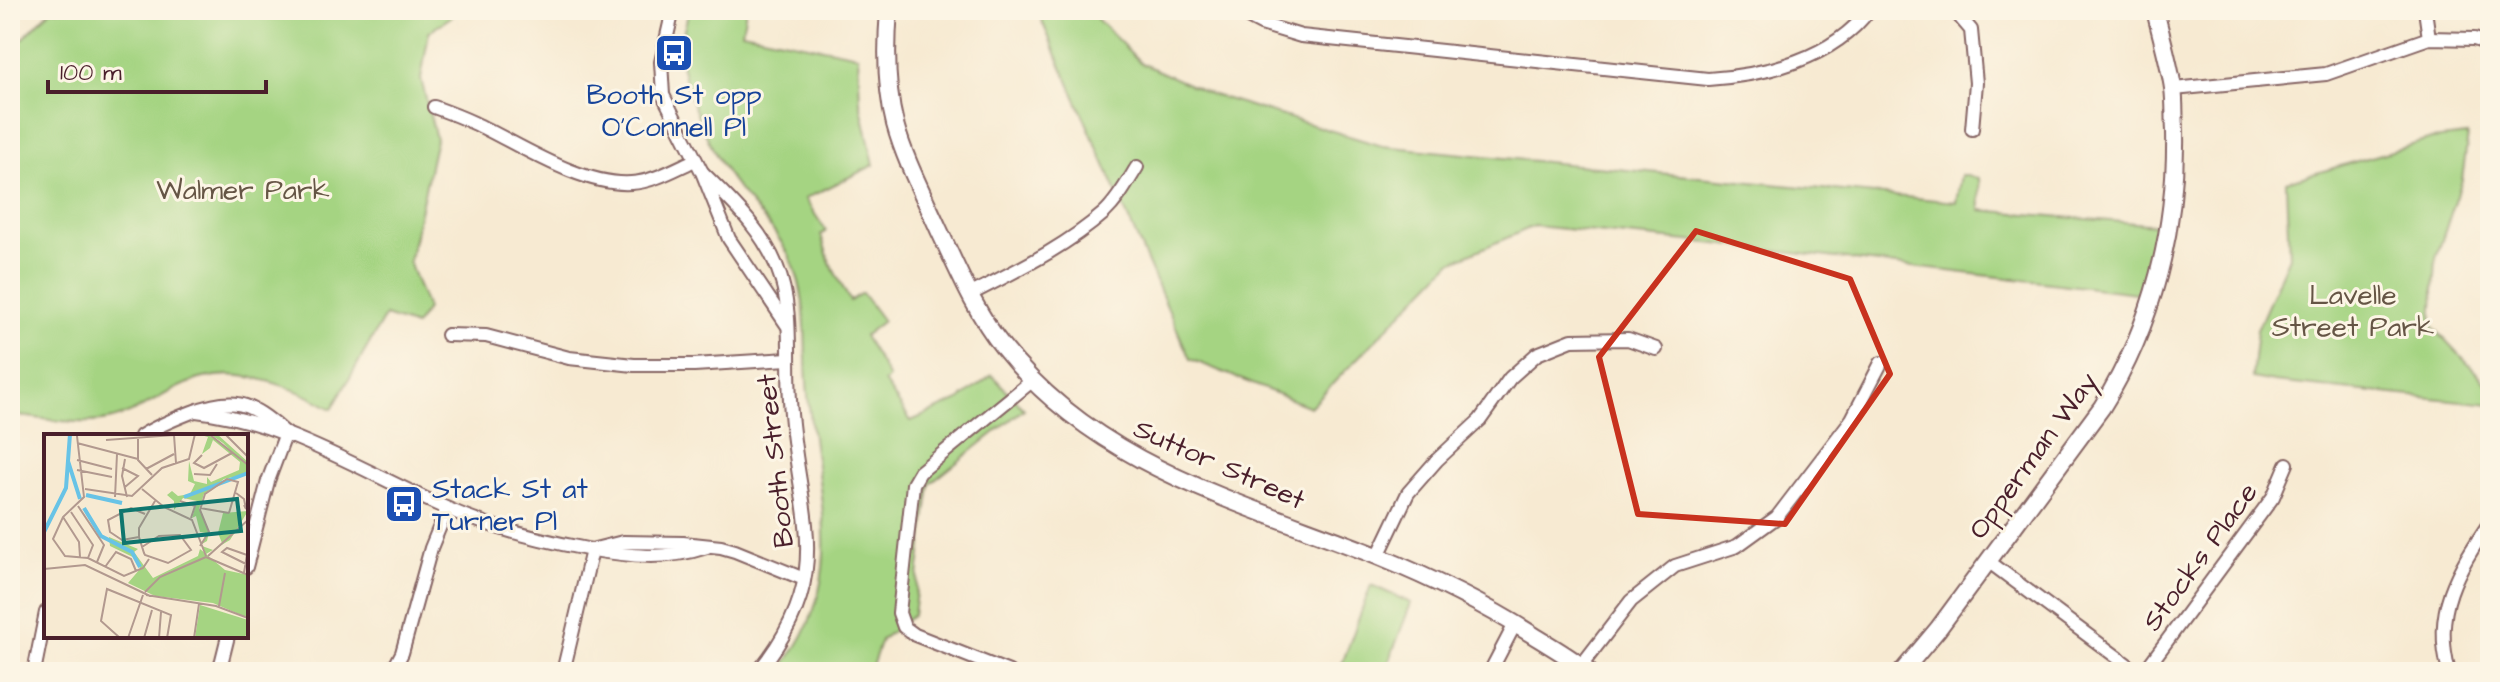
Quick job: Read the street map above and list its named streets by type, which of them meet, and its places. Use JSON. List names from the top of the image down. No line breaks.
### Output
{"streets":{"street":["Opperman Way","Booth Street","Suttor Street","Stocks Place"]},"parks":["Walmer Park","Lavelle Street Park"],"places":{"bus stop":["Booth St opp O'Connell Pl","Stack St at Turner Pl"]},"scale_bar":"100 m"}
